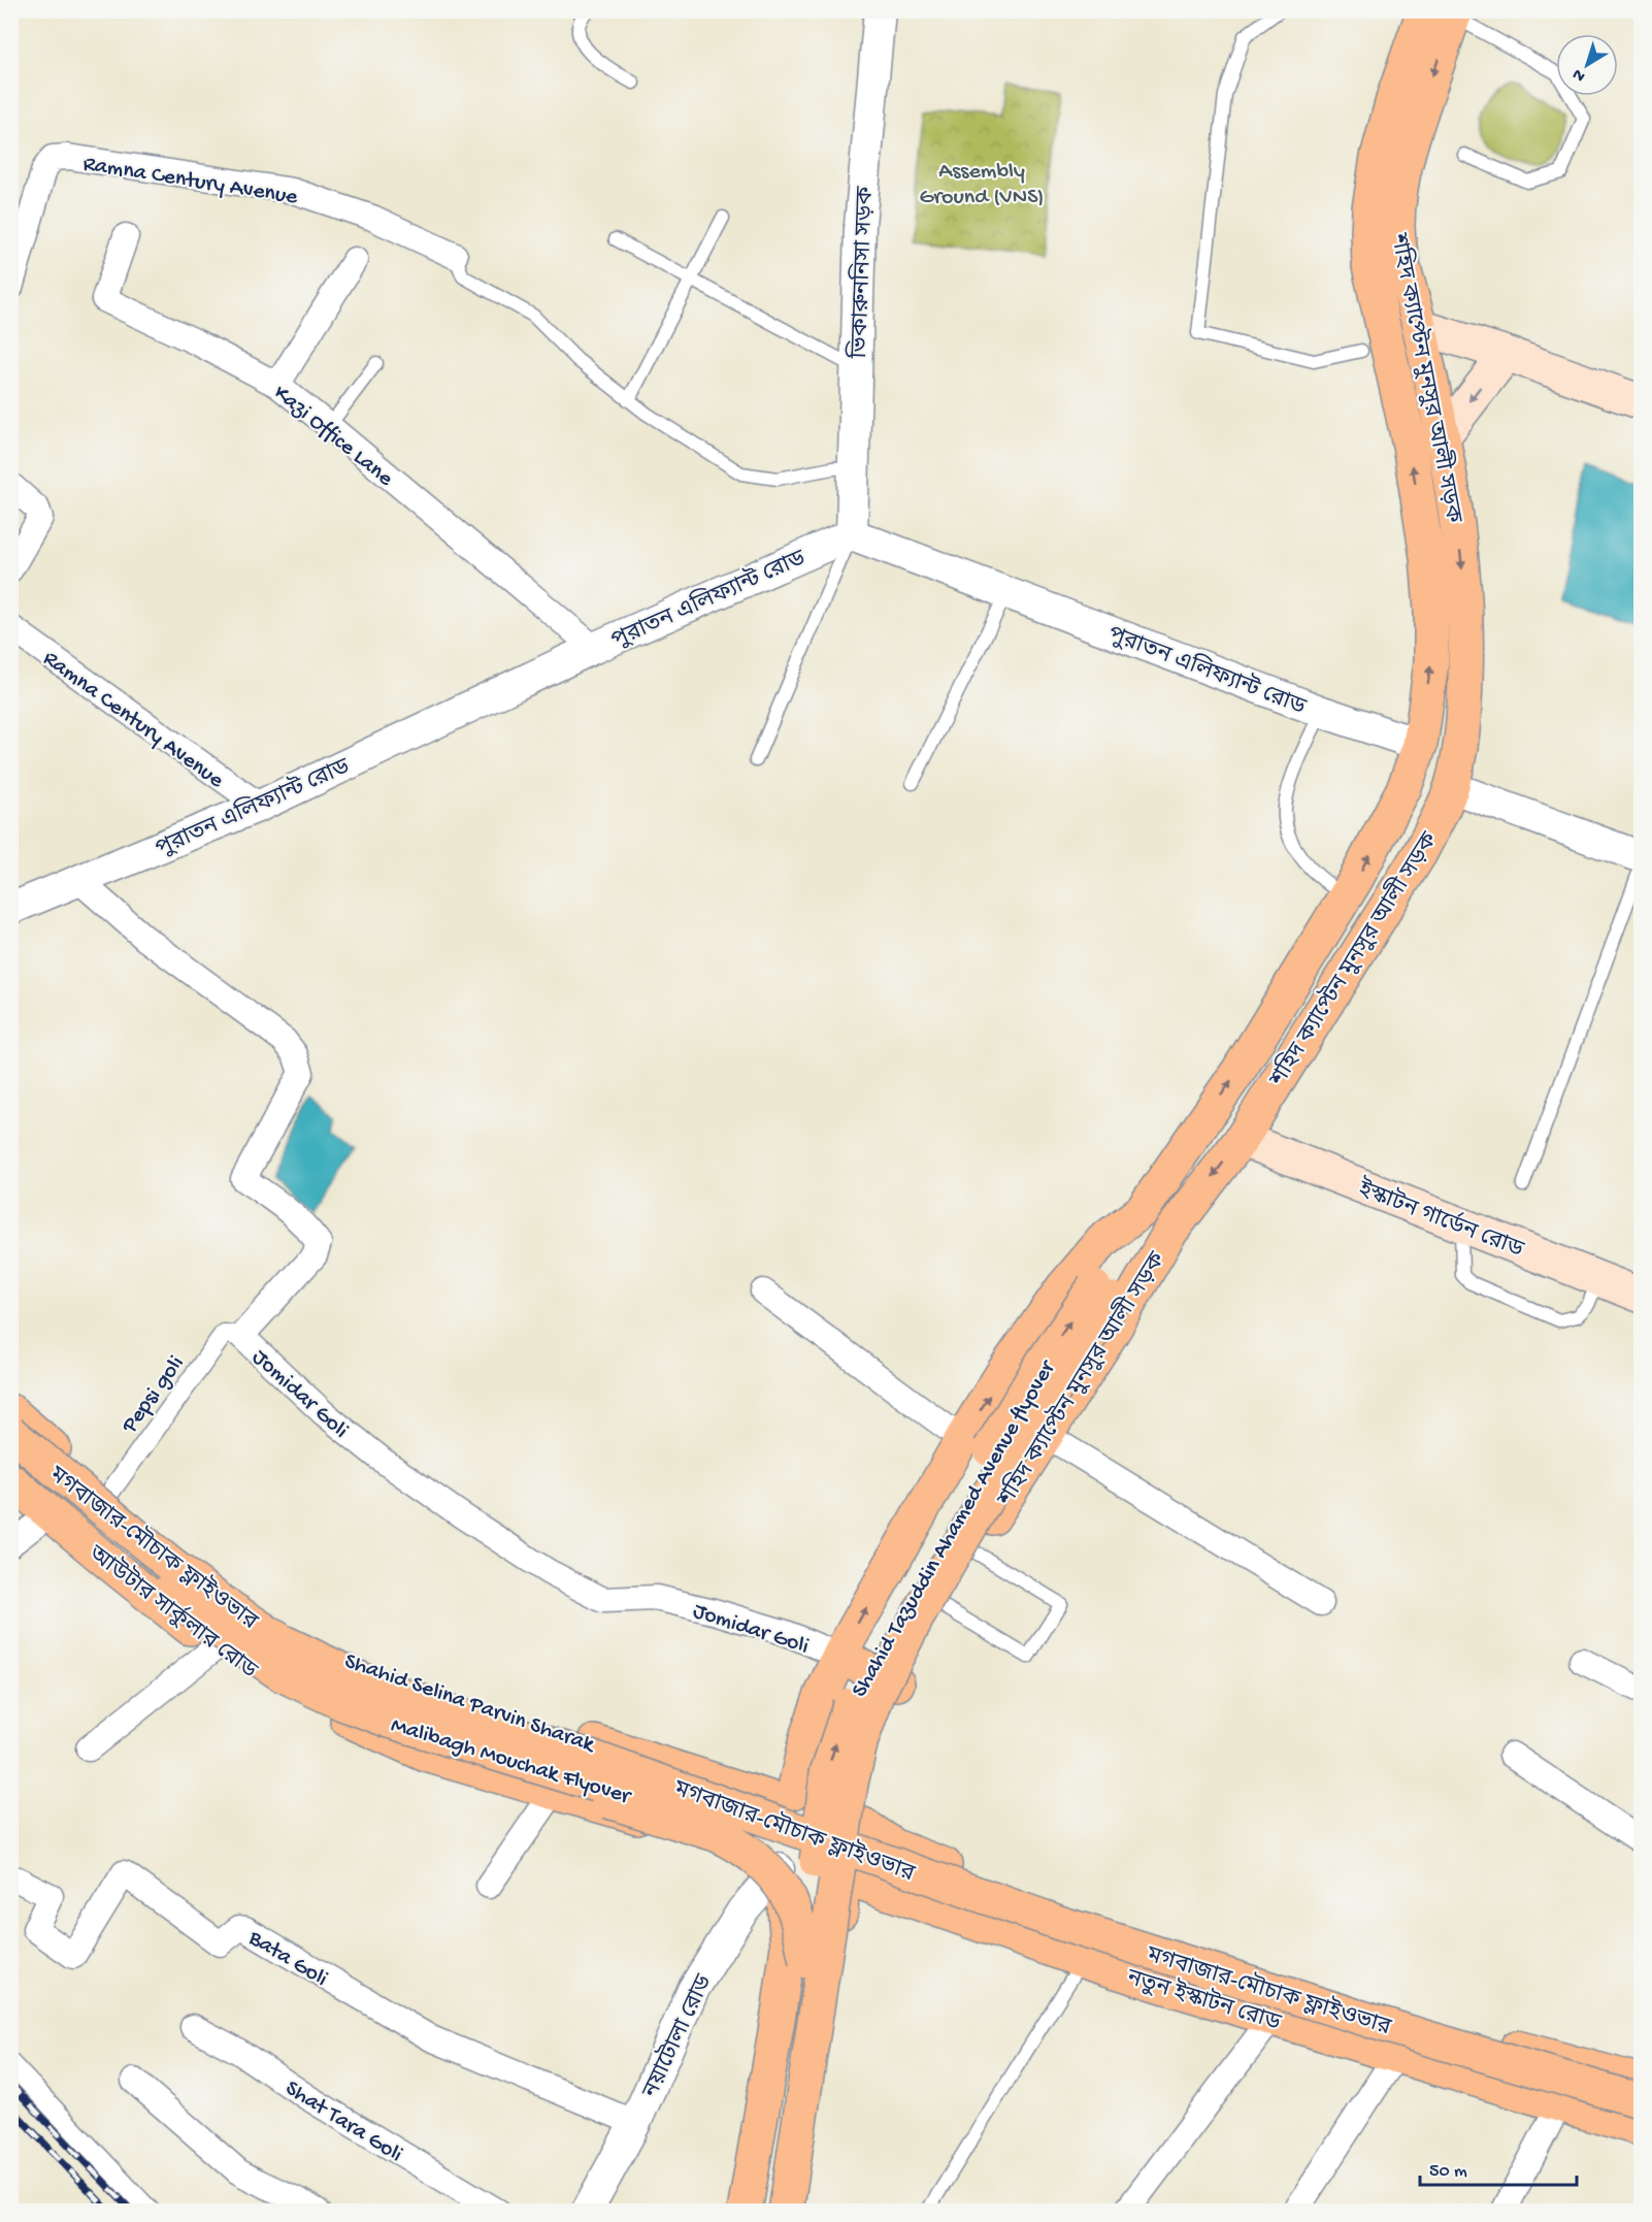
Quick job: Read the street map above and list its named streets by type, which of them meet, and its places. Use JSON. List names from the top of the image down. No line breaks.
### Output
{"streets":{"main road":["শহিদ ক্যাপ্টেন মুনসুর আলী সড়ক","ইস্কাটন গার্ডেন রোড","Shahid Tazuddin Ahamed Avenue flyover","মগবাজার-মৌচাক ফ্লাইওভার","আউটার সার্কুলার রোড","Shahid Selina Parvin Sharak","Malibagh Mouchak Flyover","নতুন ইস্কাটন রোড"],"street":["Ramna Century Avenue","ভিকারুননিসা সড়ক","Kazi Office Lane","পুরাতন এলিফ্যান্ট রোড","Jomidar Goli","Pepsi goli","Bata Goli","নয়াটোলা রোড","Shat Tara Goli"]},"crossings":[["Ramna Century Avenue","পুরাতন এলিফ্যান্ট রোড"],["ভিকারুননিসা সড়ক","পুরাতন এলিফ্যান্ট রোড"],["শহিদ ক্যাপ্টেন মুনসুর আলী সড়ক","পুরাতন এলিফ্যান্ট রোড"],["শহিদ ক্যাপ্টেন মুনসুর আলী সড়ক","ইস্কাটন গার্ডেন রোড"],["শহিদ ক্যাপ্টেন মুনসুর আলী সড়ক","Jomidar Goli"],["শহিদ ক্যাপ্টেন মুনসুর আলী সড়ক","আউটার সার্কুলার রোড"],["শহিদ ক্যাপ্টেন মুনসুর আলী সড়ক","Shahid Selina Parvin Sharak"],["শহিদ ক্যাপ্টেন মুনসুর আলী সড়ক","নতুন ইস্কাটন রোড"],["শহিদ ক্যাপ্টেন মুনসুর আলী সড়ক","নয়াটোলা রোড"],["Kazi Office Lane","পুরাতন এলিফ্যান্ট রোড"],["পুরাতন এলিফ্যান্ট রোড","Jomidar Goli"],["Jomidar Goli","Pepsi goli"],["Pepsi goli","Shahid Selina Parvin Sharak"],["আউটার সার্কুলার রোড","Shahid Selina Parvin Sharak"],["আউটার সার্কুলার রোড","নতুন ইস্কাটন রোড"],["আউটার সার্কুলার রোড","নয়াটোলা রোড"],["Shahid Selina Parvin Sharak","নতুন ইস্কাটন রোড"],["Shahid Selina Parvin Sharak","নয়াটোলা রোড"],["Bata Goli","নয়াটোলা রোড"],["নতুন ইস্কাটন রোড","নয়াটোলা রোড"]],"parks":["Assembly Ground (VNS)"],"scale_bar":"50 m","north":"bottom left"}
